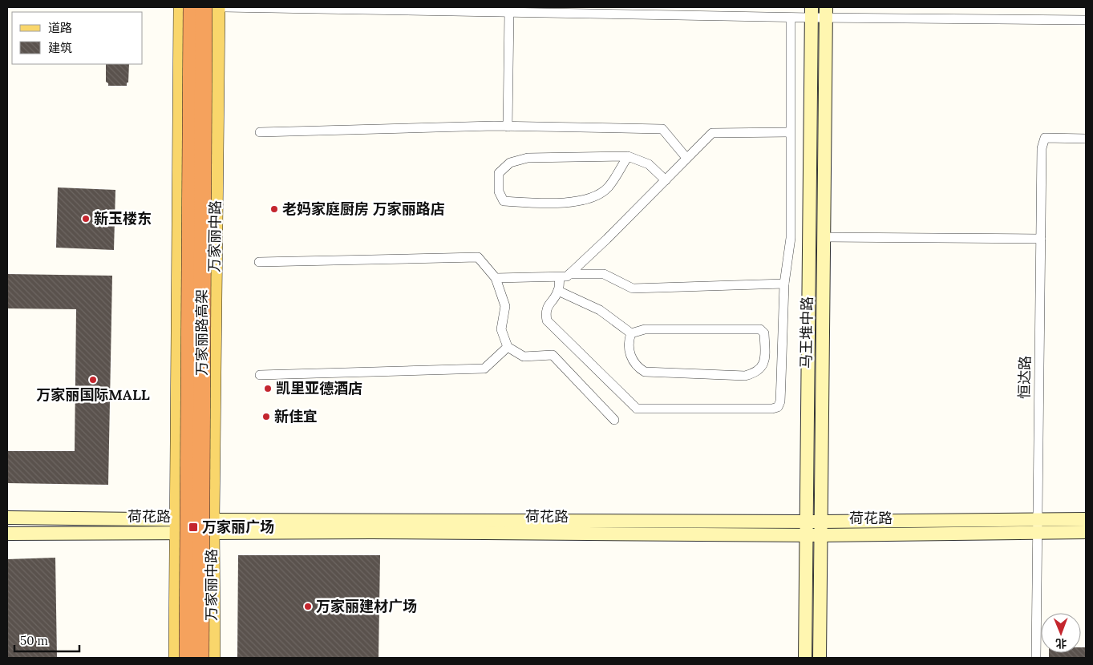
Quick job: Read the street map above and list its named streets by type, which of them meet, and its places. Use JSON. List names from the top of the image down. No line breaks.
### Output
{"streets":{"highway":["万家丽路高架"],"main road":["万家丽中路","马王堆中路","荷花路"],"street":["恒达路"]},"crossings":[["万家丽中路","荷花路"],["马王堆中路","荷花路"],["恒达路","荷花路"]],"places":{"other":["老妈家庭厨房 万家丽路店","新玉楼东","万家丽国际MALL","凯里亚德酒店","新佳宜","万家丽建材广场"],"transit":["万家丽广场"]},"legend":["道路","建筑"],"scale_bar":"50 m","north":"bottom"}
